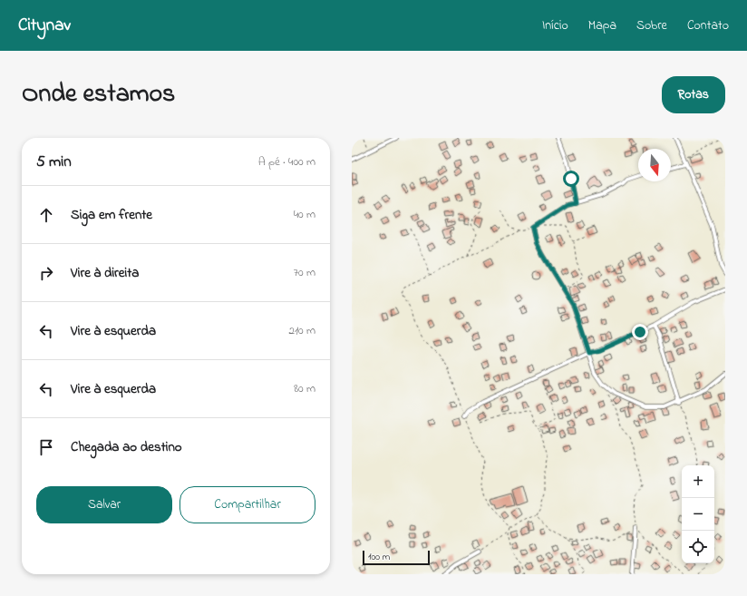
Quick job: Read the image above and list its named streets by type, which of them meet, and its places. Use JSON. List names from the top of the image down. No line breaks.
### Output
{"scale_bar":"100 m","north":"bottom","page":{"header":"Citynav","nav":["Início","Mapa","Sobre","Contato"],"title":"Onde estamos","buttons":["Rotas",["Salvar","Compartilhar"]],"heading":["5 min","A pé · 400 m"],"list":[["Siga em frente","40 m"],["Vire à direita","70 m"],["Vire à esquerda","210 m"],["Vire à esquerda","80 m"],"Chegada ao destino"],"map_buttons":["+","−"],"scale":"100 m"}}
